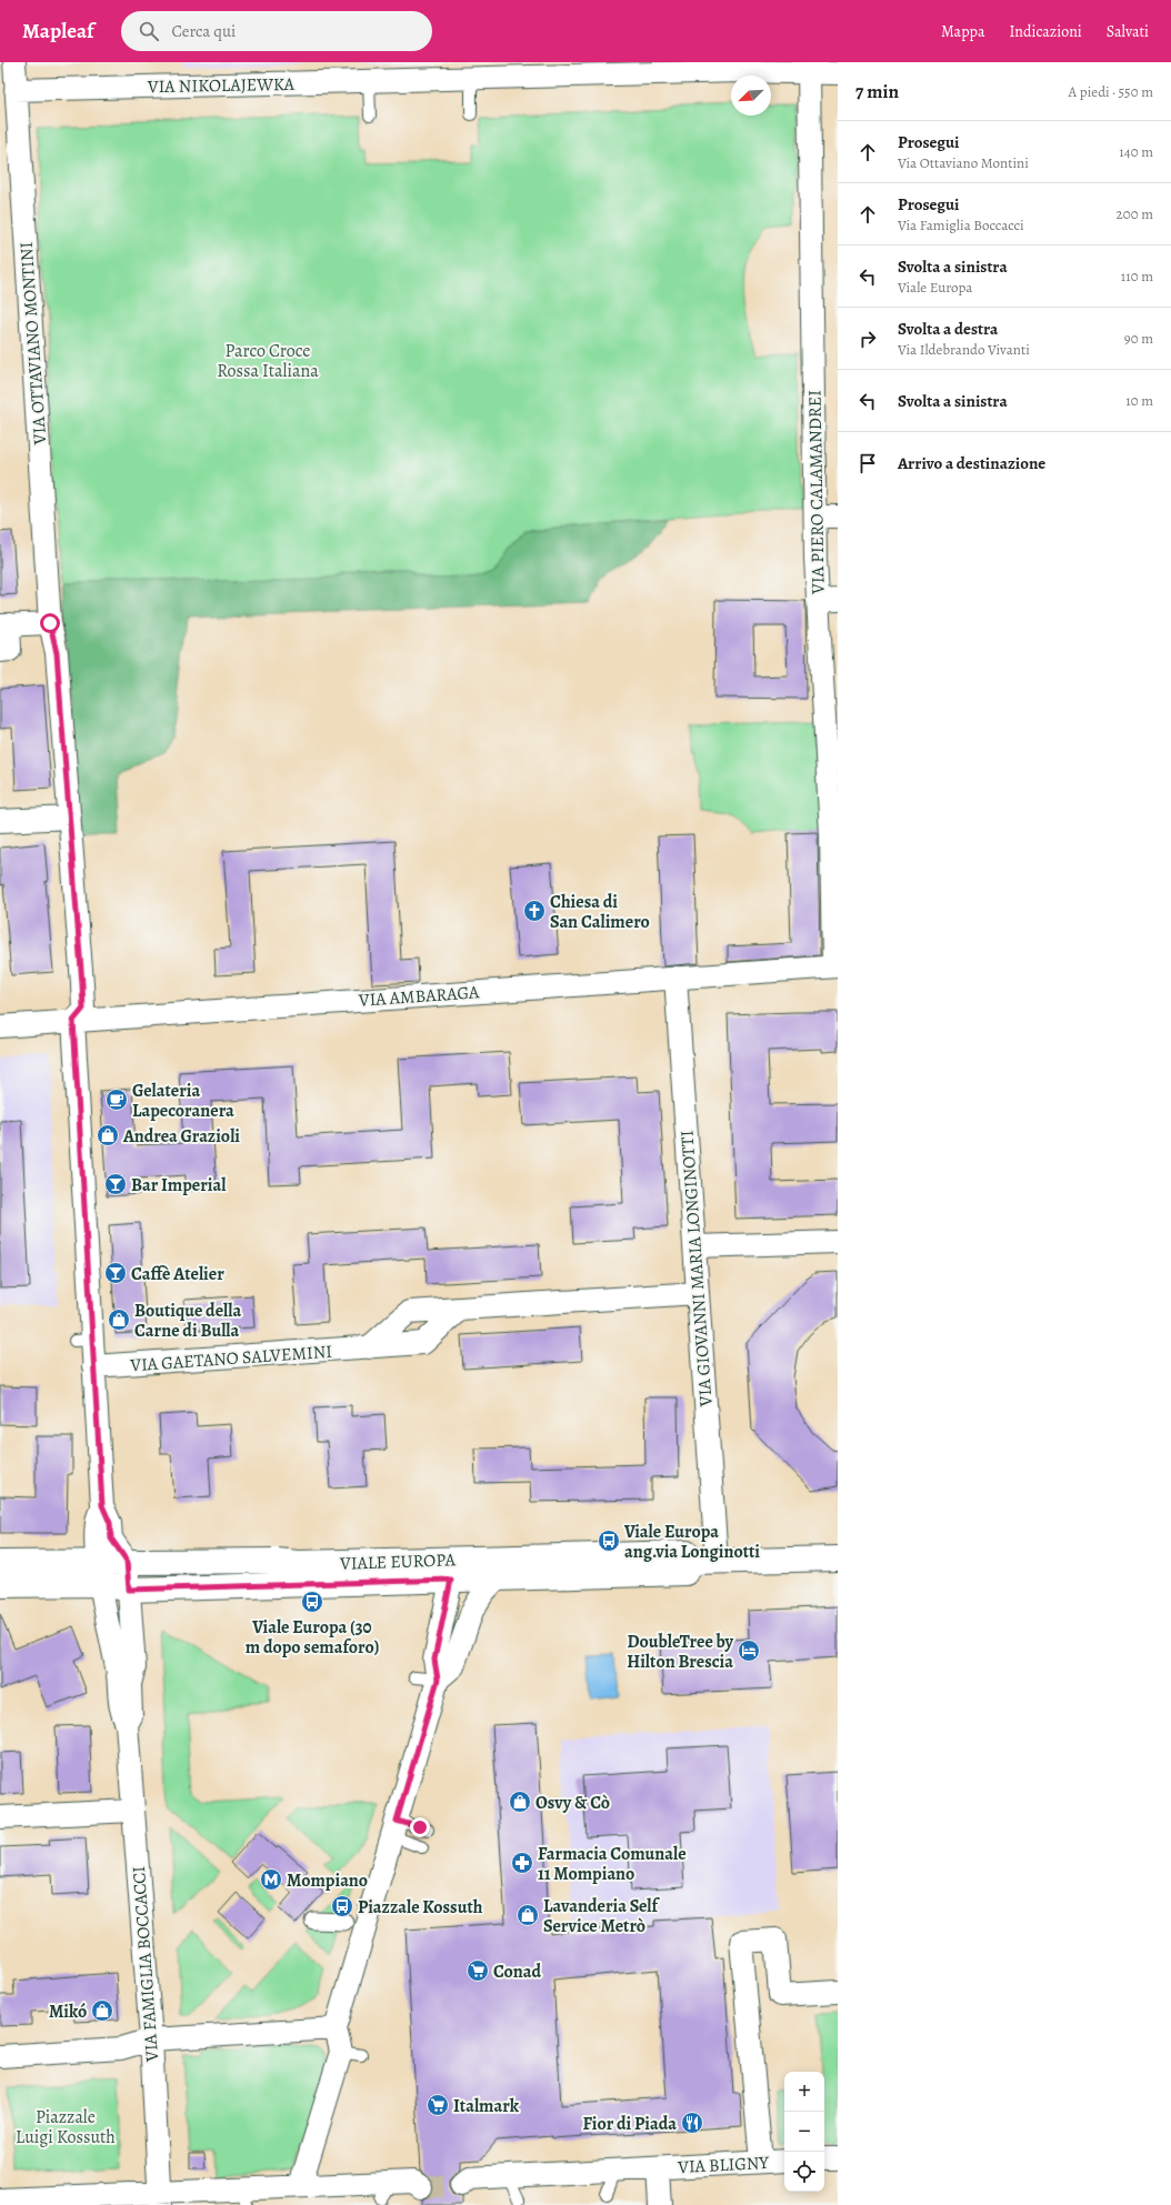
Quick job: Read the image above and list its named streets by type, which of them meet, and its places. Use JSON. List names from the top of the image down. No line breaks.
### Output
{"streets":{"street":["VIA NIKOLAJEWKA","VIA OTTAVIANO MONTINI","VIA PIERO CALAMANDREI","VIA AMBARAGA","VIA GIOVANNI MARIA LONGINOTTI","VIA GAETANO SALVEMINI","VIALE EUROPA","VIA FAMIGLIA BOCCACCI","VIA BLIGNY"]},"crossings":[["VIA NIKOLAJEWKA","VIA OTTAVIANO MONTINI"],["VIA NIKOLAJEWKA","VIA PIERO CALAMANDREI"],["VIA OTTAVIANO MONTINI","VIA AMBARAGA"],["VIA OTTAVIANO MONTINI","VIA FAMIGLIA BOCCACCI"],["VIA PIERO CALAMANDREI","VIA AMBARAGA"],["VIA AMBARAGA","VIA GIOVANNI MARIA LONGINOTTI"],["VIA AMBARAGA","VIA FAMIGLIA BOCCACCI"],["VIA GIOVANNI MARIA LONGINOTTI","VIALE EUROPA"],["VIA GAETANO SALVEMINI","VIA FAMIGLIA BOCCACCI"],["VIALE EUROPA","VIA FAMIGLIA BOCCACCI"]],"parks":["Parco Croce Rossa Italiana","Piazzale Luigi Kossuth"],"places":{"church":["Chiesa di San Calimero"],"cafe":["Gelateria Lapecoranera"],"shop":["Andrea Grazioli","Boutique della Carne di Bulla","Osvy & Cò","Lavanderia Self Service Metrò","Mikó"],"bar":["Bar Imperial","Caffè Atelier"],"bus stop":["Viale Europa ang.via Longinotti","Viale Europa (30 m dopo semaforo)","Piazzale Kossuth"],"hotel":["DoubleTree by Hilton Brescia"],"pharmacy":["Farmacia Comunale 11 Mompiano"],"metro station":["Mompiano"],"supermarket":["Conad","Italmark"],"restaurant":["Fior di Piada"]},"north":"bottom left","page":{"header":"Mapleaf","search":"Cerca qui","nav":["Mappa","Indicazioni","Salvati"],"heading":["7 min","A piedi · 550 m"],"list":[["Prosegui","Via Ottaviano Montini","140 m"],["Prosegui","Via Famiglia Boccacci","200 m"],["Svolta a sinistra","Viale Europa","110 m"],["Svolta a destra","Via Ildebrando Vivanti","90 m"],["Svolta a sinistra","10 m"],"Arrivo a destinazione"],"map_buttons":["+","−"]}}
